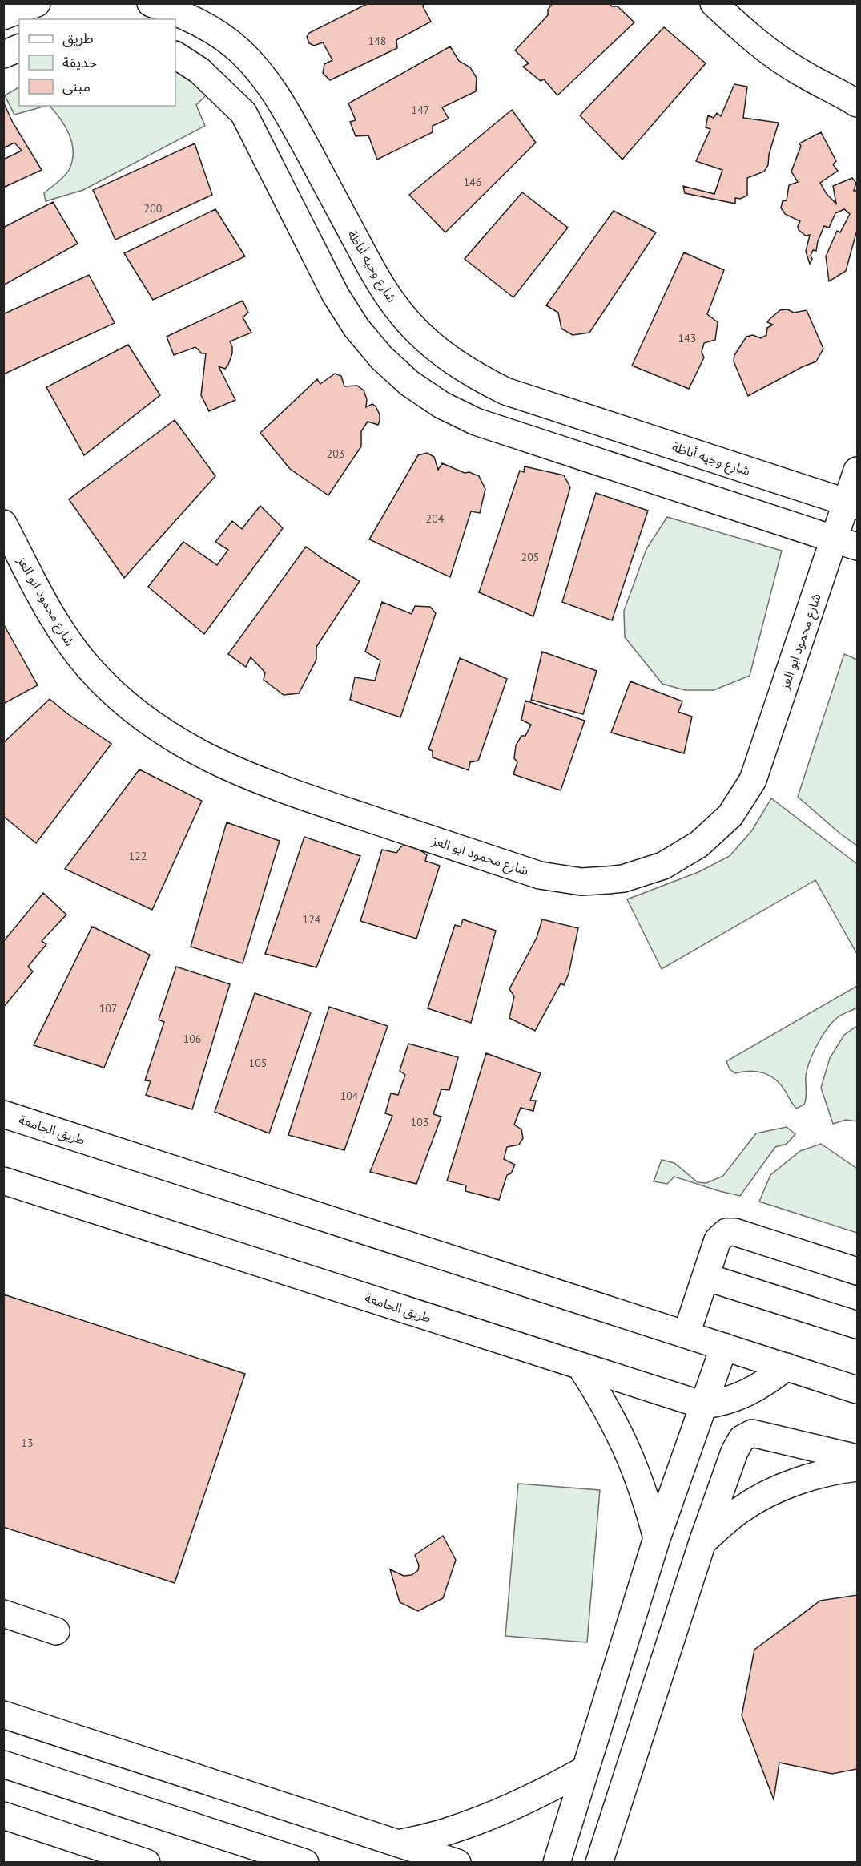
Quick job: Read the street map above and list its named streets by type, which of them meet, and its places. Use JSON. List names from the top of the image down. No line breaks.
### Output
{"streets":{"street":["شارع وجيه أباظة","شارع محمود ابو العز","طريق الجامعة"]},"crossings":[["شارع وجيه أباظة","شارع محمود ابو العز"]],"house_numbers":["148","147","146","200","143","203","204","205","122","124","107","106","105","104","103","13"],"legend":["طريق","حديقة","مبنى"]}
